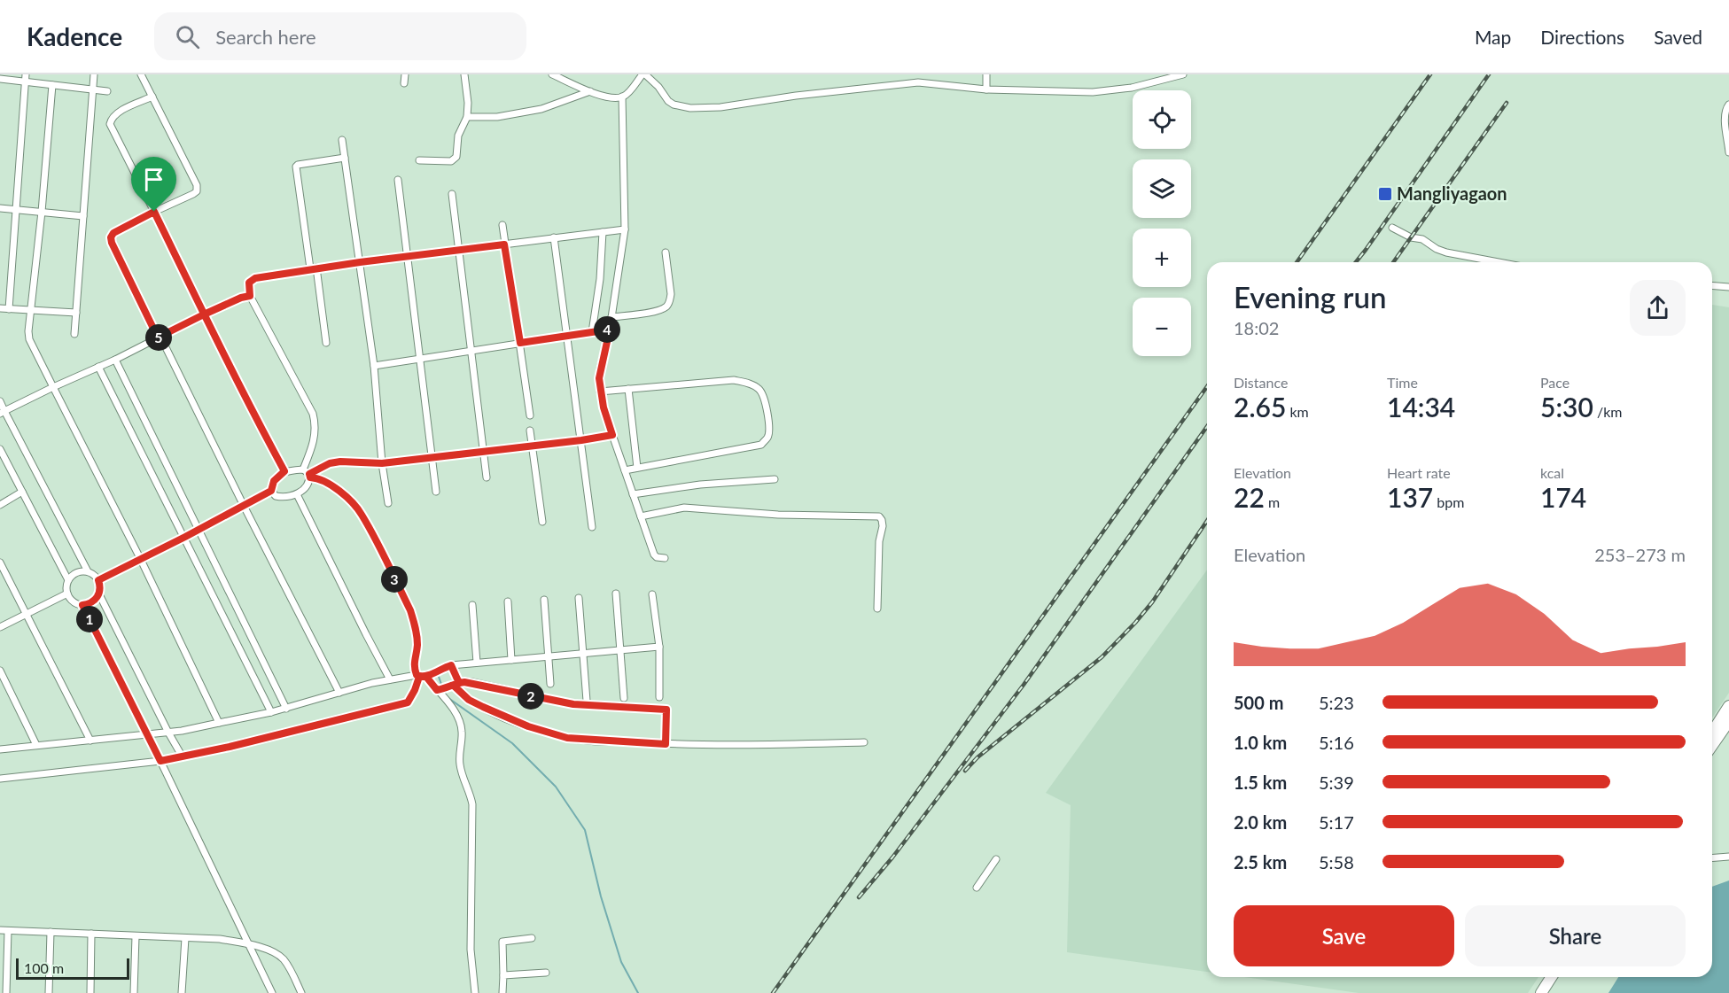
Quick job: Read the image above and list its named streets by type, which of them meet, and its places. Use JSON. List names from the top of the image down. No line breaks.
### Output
{"places":{"transit":["Mangliyagaon"]},"scale_bar":"100 m","page":{"header":"Kadence","search":"Search here","nav":["Map","Directions","Saved"],"map_buttons":["+","−"],"heading":["Evening run","18:02"],"pins":["4","5","3","1","2"],"stats":[["Distance","2.65 km"],["Time","14:34"],["Pace","5:30 /km"],["Elevation","22 m"],["Heart rate","137 bpm"],["kcal","174"]],"chart":["Elevation","253–273 m"],"list":[{"name":"500 m","note":"5:23"},{"name":"1.0 km","note":"5:16"},{"name":"1.5 km","note":"5:39"},{"name":"2.0 km","note":"5:17"},{"name":"2.5 km","note":"5:58"}],"buttons":["Save","Share"],"scale":"100 m"}}
